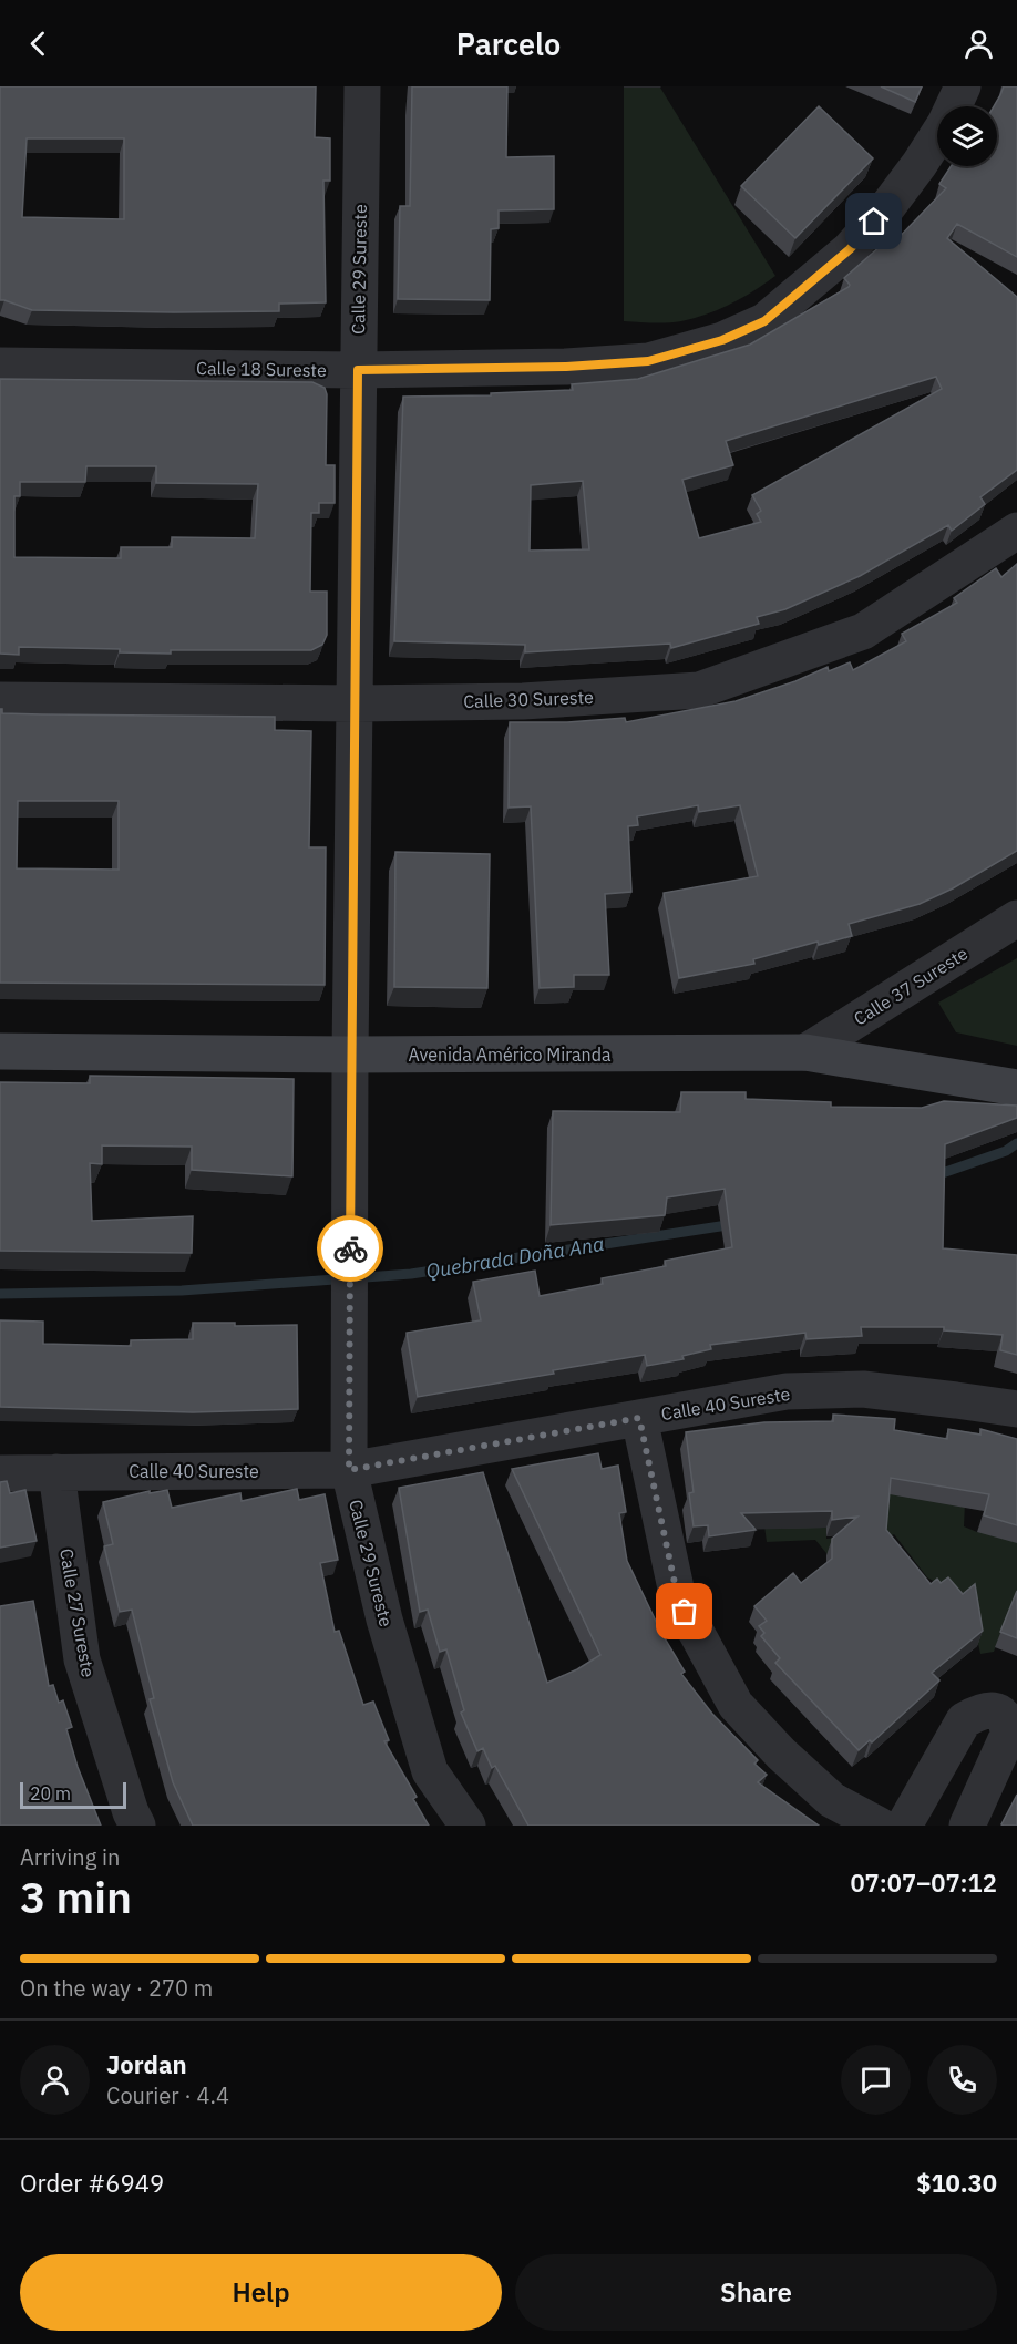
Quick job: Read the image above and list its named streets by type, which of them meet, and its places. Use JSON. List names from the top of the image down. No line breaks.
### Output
{"streets":{"street":["Calle 29 Sureste","Calle 18 Sureste","Calle 30 Sureste","Calle 37 Sureste","Avenida Américo Miranda","Calle 40 Sureste","Calle 27 Sureste"]},"crossings":[["Calle 29 Sureste","Calle 18 Sureste"],["Calle 29 Sureste","Calle 30 Sureste"],["Calle 29 Sureste","Avenida Américo Miranda"],["Calle 29 Sureste","Calle 40 Sureste"],["Calle 37 Sureste","Avenida Américo Miranda"],["Calle 40 Sureste","Calle 27 Sureste"]],"water":["Quebrada Doña Ana"],"scale_bar":"20 m","page":{"header":"Parcelo","scale":"20 m","heading":["3 min","Arriving in","07:07–07:12"],"panel":["Jordan","Courier · 4.4","Order #6949","$10.30"],"bar":"On the way · 270 m","buttons":["Help","Share"]}}
